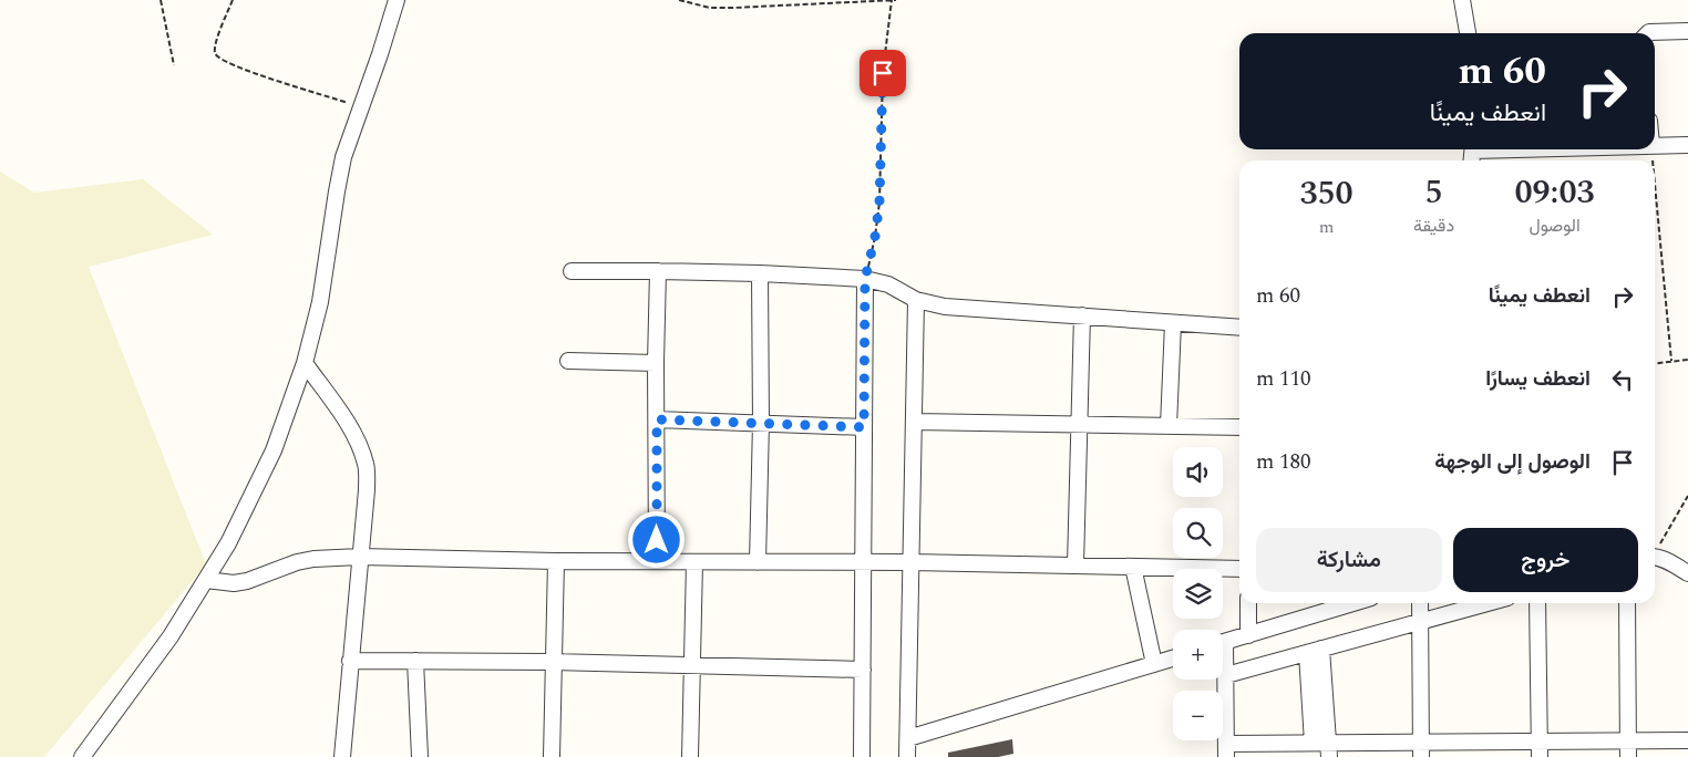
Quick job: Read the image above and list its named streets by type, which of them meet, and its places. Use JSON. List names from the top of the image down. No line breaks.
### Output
{"page":{"turn":["60 m","انعطف يمينًا"],"eta":["09:03","الوصول","5","دقيقة","350","m"],"list":[{"name":"انعطف يمينًا","value":"60 m"},{"name":"انعطف يسارًا","value":"110 m"},{"name":"الوصول إلى الوجهة","value":"180 m"}],"map_buttons":["+","−"],"buttons":["خروج","مشاركة"]}}
